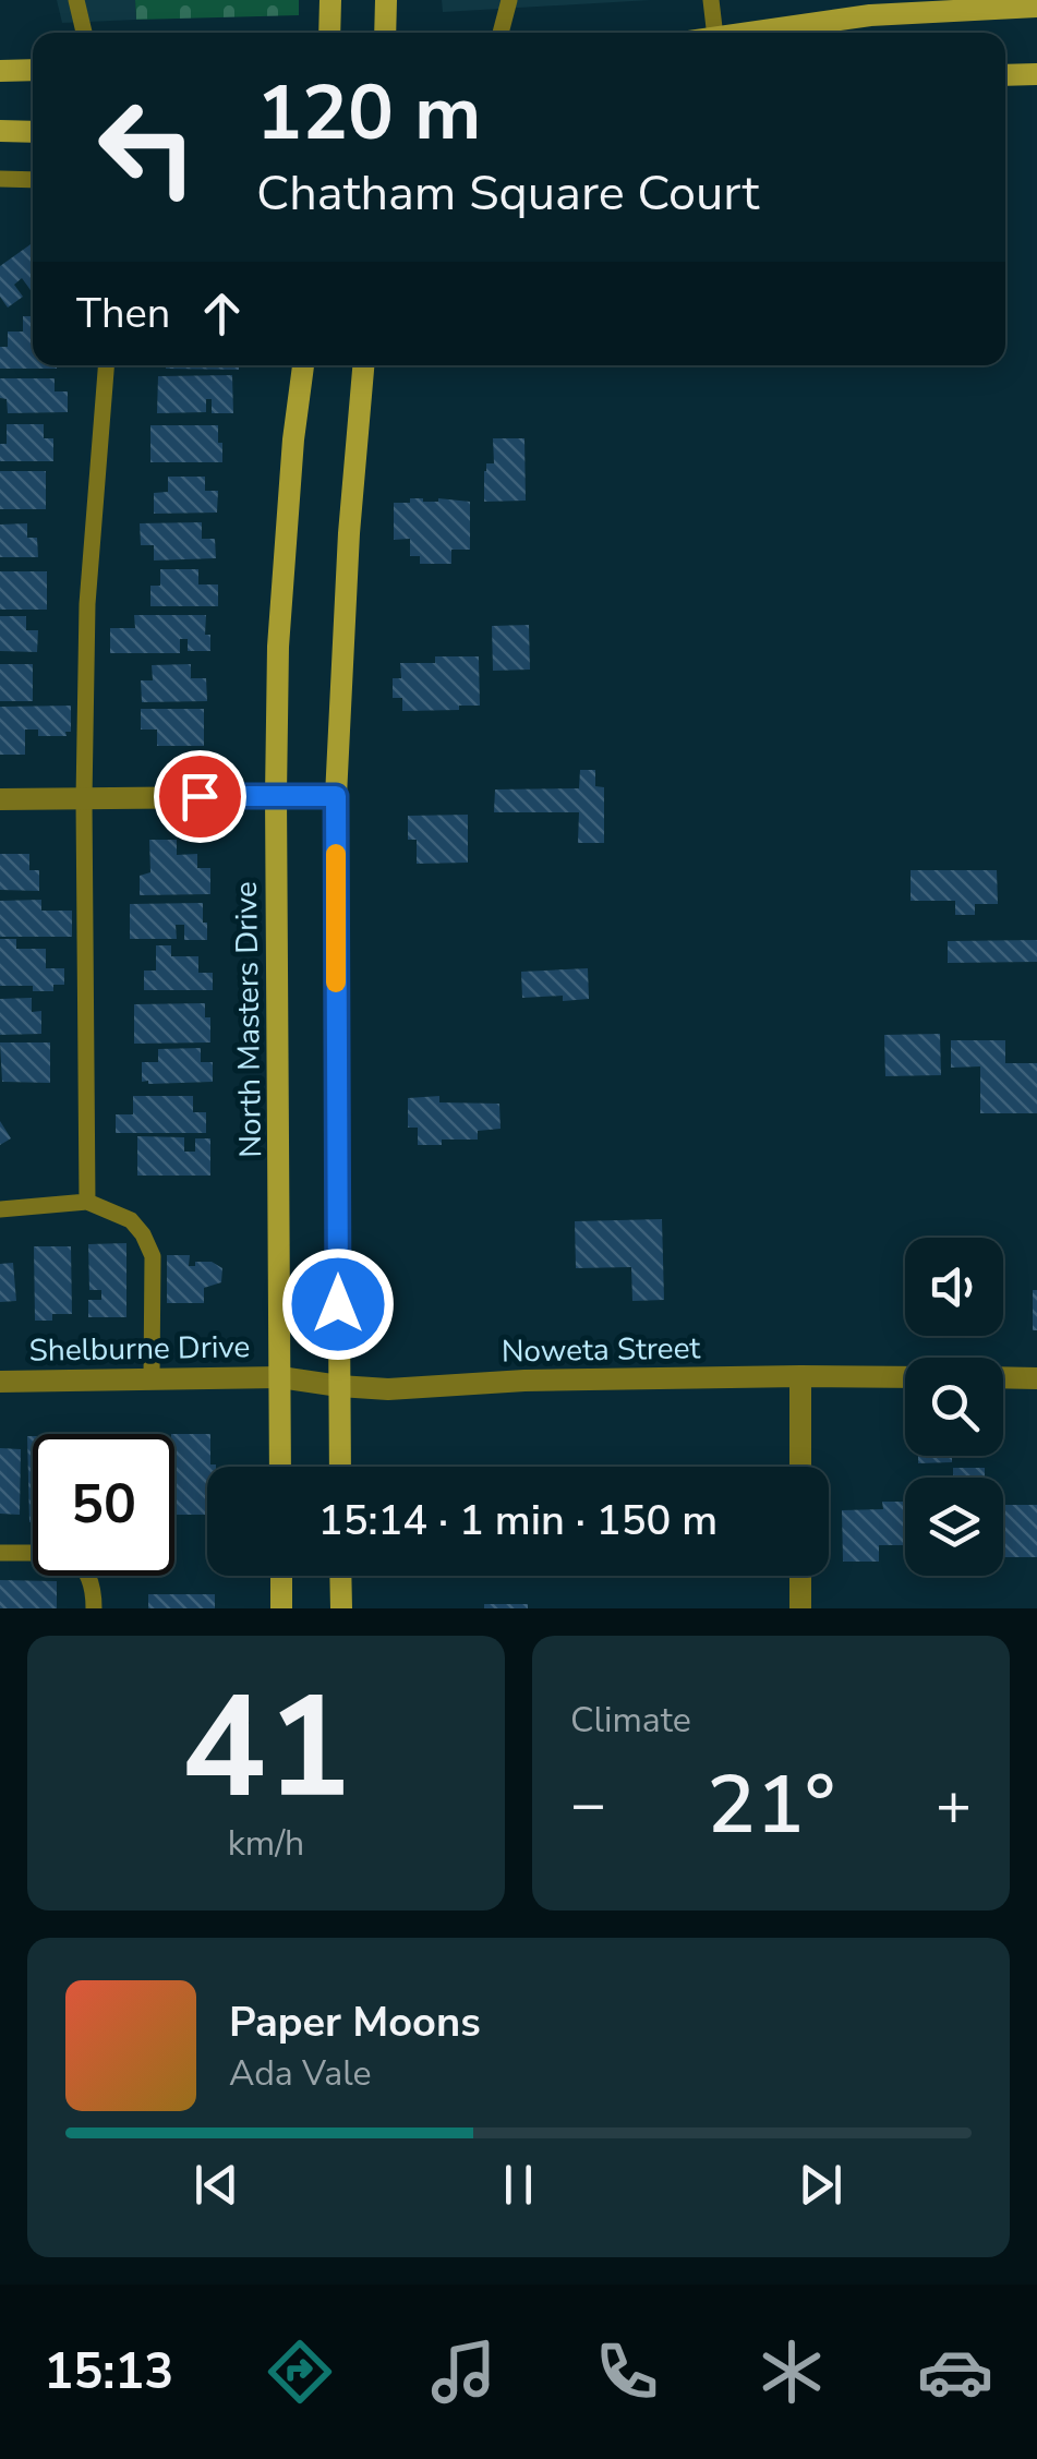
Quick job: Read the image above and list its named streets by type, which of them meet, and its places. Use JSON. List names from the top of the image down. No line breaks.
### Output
{"streets":{"main road":["North Masters Drive"],"street":["Shelburne Drive","Noweta Street"]},"crossings":[["North Masters Drive","Shelburne Drive"],["North Masters Drive","Noweta Street"],["Shelburne Drive","Noweta Street"]],"page":{"turn":["120 m","Chatham Square Court"],"then":"Then","limit":"50","trip":"15:14 · 1 min · 150 m","tile":[["41","km/h"],"Climate"],"heat":["−","21°","+"],"song":["Paper Moons","Ada Vale"],"tabs":"15:13"}}
